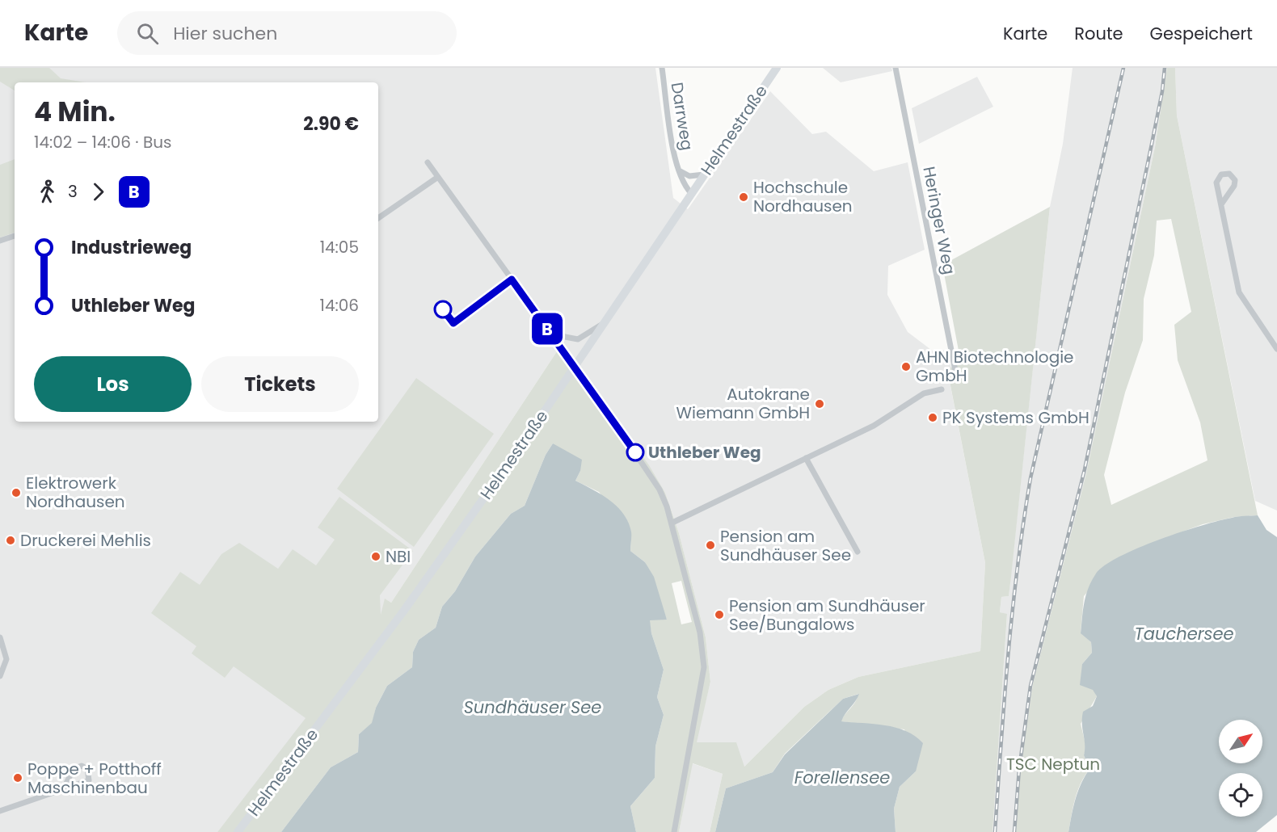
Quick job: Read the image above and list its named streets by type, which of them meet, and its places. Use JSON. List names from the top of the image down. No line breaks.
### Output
{"streets":{"main road":["Helmestraße"],"street":["Darrweg","Heringer Weg"]},"crossings":[["Darrweg","Helmestraße"]],"water":["Tauchersee","Sundhäuser See","Forellensee"],"parks":["TSC Neptun"],"places":["Hochschule Nordhausen","AHN Biotechnologie GmbH","Autokrane Wiemann GmbH","PK Systems GmbH","Uthleber Weg","Elektrowerk Nordhausen","Druckerei Mehlis","Pension am Sundhäuser See","NBI","Pension am Sundhäuser See/Bungalows","Poppe + Potthoff Maschinenbau"],"lines":["bus line B"],"north":"top right","page":{"header":"Karte","search":"Hier suchen","nav":["Karte","Route","Gespeichert"],"on_map":"B","heading":["4 Min.","14:02 – 14:06 · Bus","2.90 €"],"legs":["3","B"],"list":[{"name":"Industrieweg","value":"14:05"},{"name":"Uthleber Weg","value":"14:06"}],"buttons":["Los","Tickets"]}}
